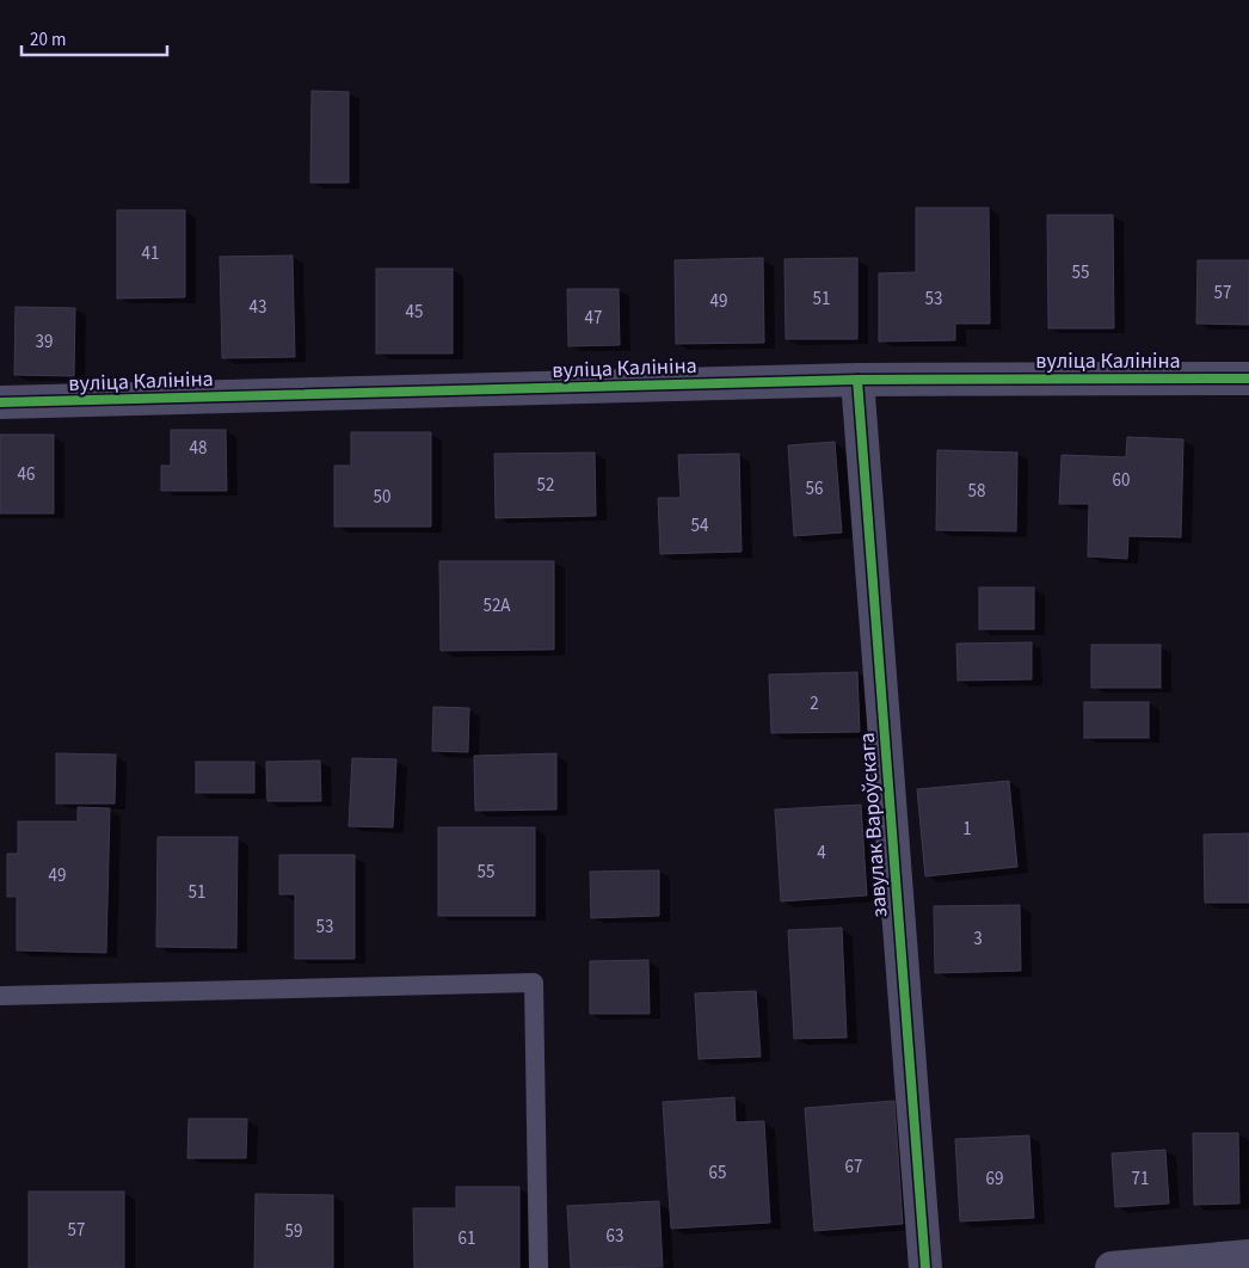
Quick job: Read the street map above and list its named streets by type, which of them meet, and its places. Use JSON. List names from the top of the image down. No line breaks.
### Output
{"streets":{"street":["вуліца Калініна","завулак Вароўскага"]},"crossings":[["вуліца Калініна","завулак Вароўскага"]],"house_numbers":["41","55","57","51","53","49","43","45","47","39","48","46","60","52","56","58","50","54","52А","2","1","4","55","49","51","53","3","67","65","69","71","57","59","63","61"],"scale_bar":"20 m"}
